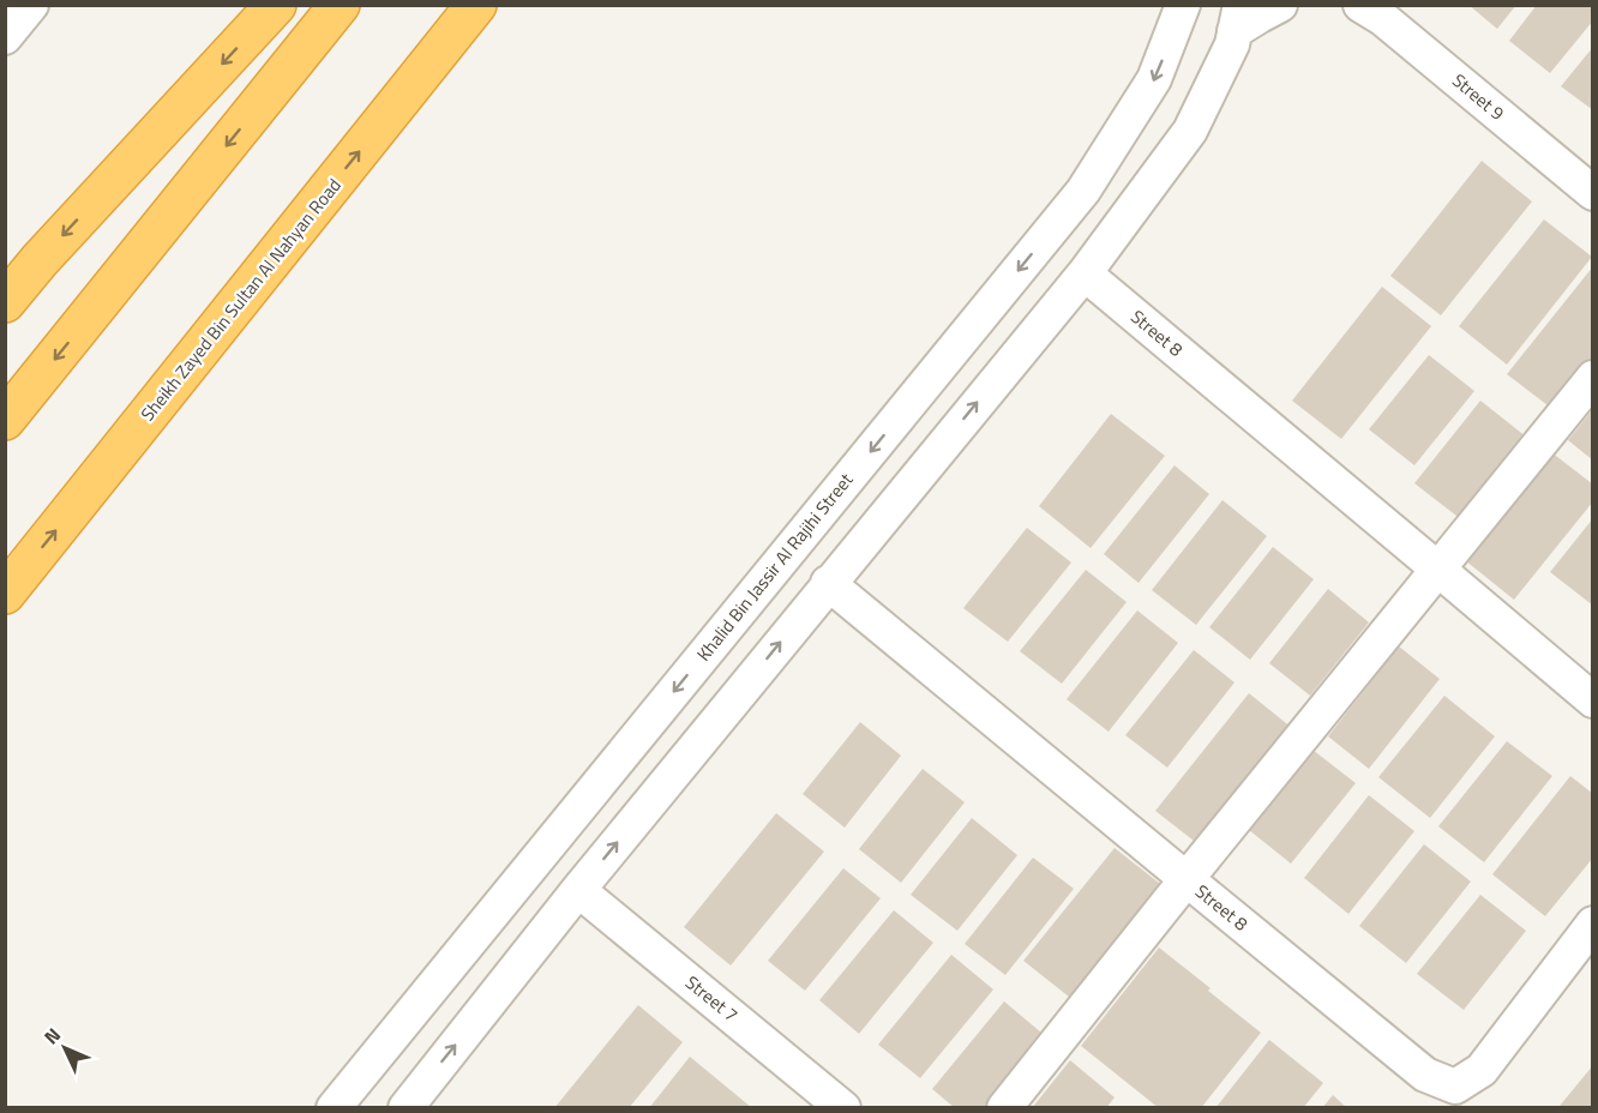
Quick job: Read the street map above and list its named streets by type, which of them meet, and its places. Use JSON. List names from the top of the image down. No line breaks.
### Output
{"streets":{"highway":["Sheikh Zayed Bin Sultan Al Nahyan Road"],"street":["Street 9","Street 8","Khalid Bin Jassir Al Rajihi Street","Street 7"]},"north":"top left"}
